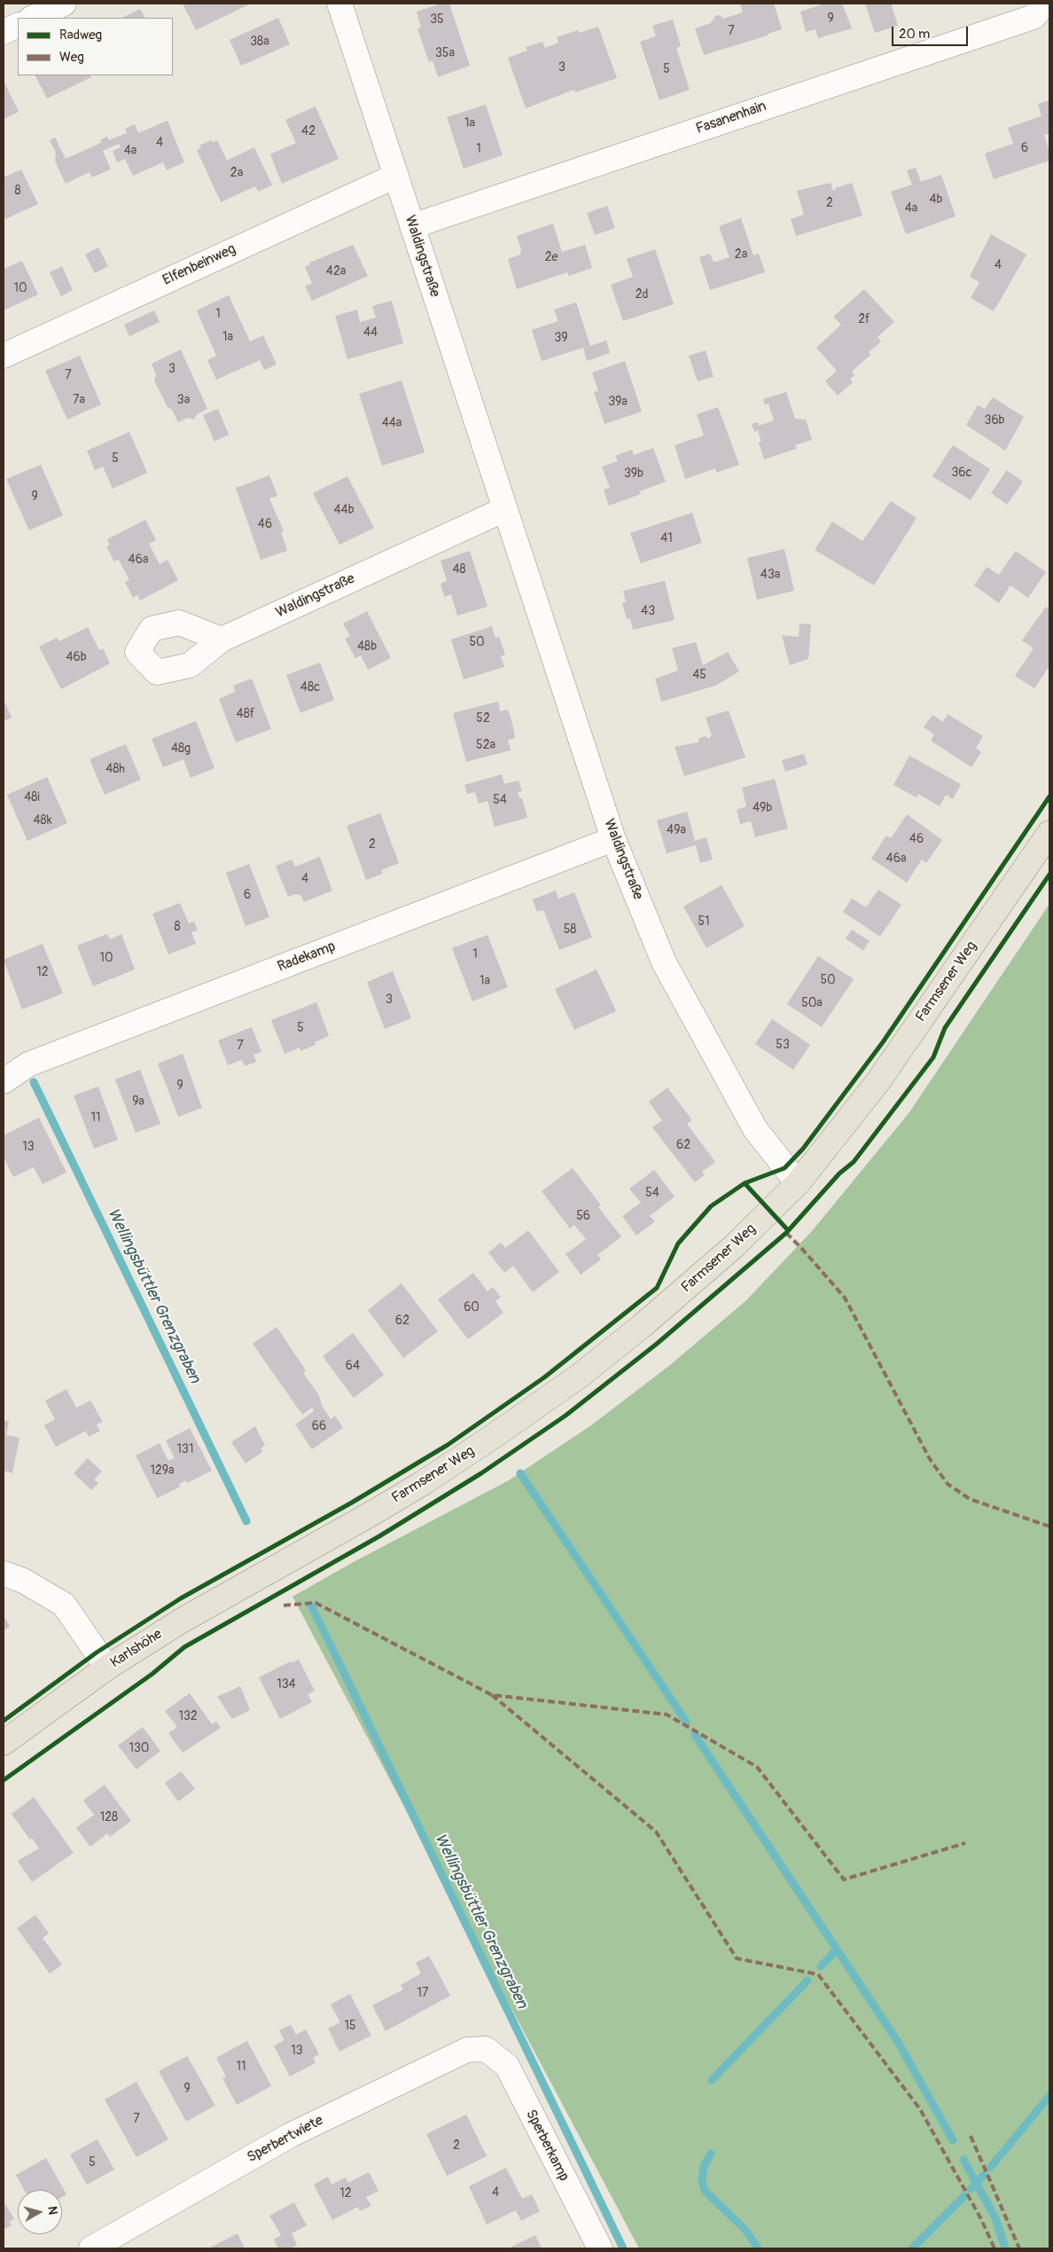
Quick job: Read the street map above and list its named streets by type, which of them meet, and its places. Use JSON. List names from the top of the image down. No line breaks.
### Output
{"streets":{"main road":["Farmsener Weg","Karlshöhe"],"street":["Fasanenhain","Waldingstraße","Elfenbeinweg","Radekamp","Sperbertwiete","Sperberkamp"]},"crossings":[["Fasanenhain","Waldingstraße"],["Waldingstraße","Elfenbeinweg"],["Waldingstraße","Radekamp"],["Waldingstraße","Farmsener Weg"],["Farmsener Weg","Karlshöhe"],["Sperbertwiete","Sperberkamp"]],"water":["Wellingsbüttler Grenzgraben"],"house_numbers":["9","35","7","38a","35a","3","5","1a","42","4","6","1","4a","2a","8","4b","2","4a","2a","2e","4","42a","10","2d","1","2f","44","1a","39","3","7","7a","3a","39a","36b","44a","5","36c","39b","9","44b","46","41","46a","48","43a","43","50","48b","46b","45","48c","48f","52","52a","48g","48h","48i","54","49b","48k","49a","46","2","46a","4","6","51","8","58","1","10","12","50","1a","3","50a","5","53","7","9","9a","11","62","13","54","56","60","62","64","66","131","129a","134","132","130","128","17","15","13","11","9","7","2","5","4","12"],"legend":["Radweg","Weg"],"scale_bar":"20 m","north":"right"}
